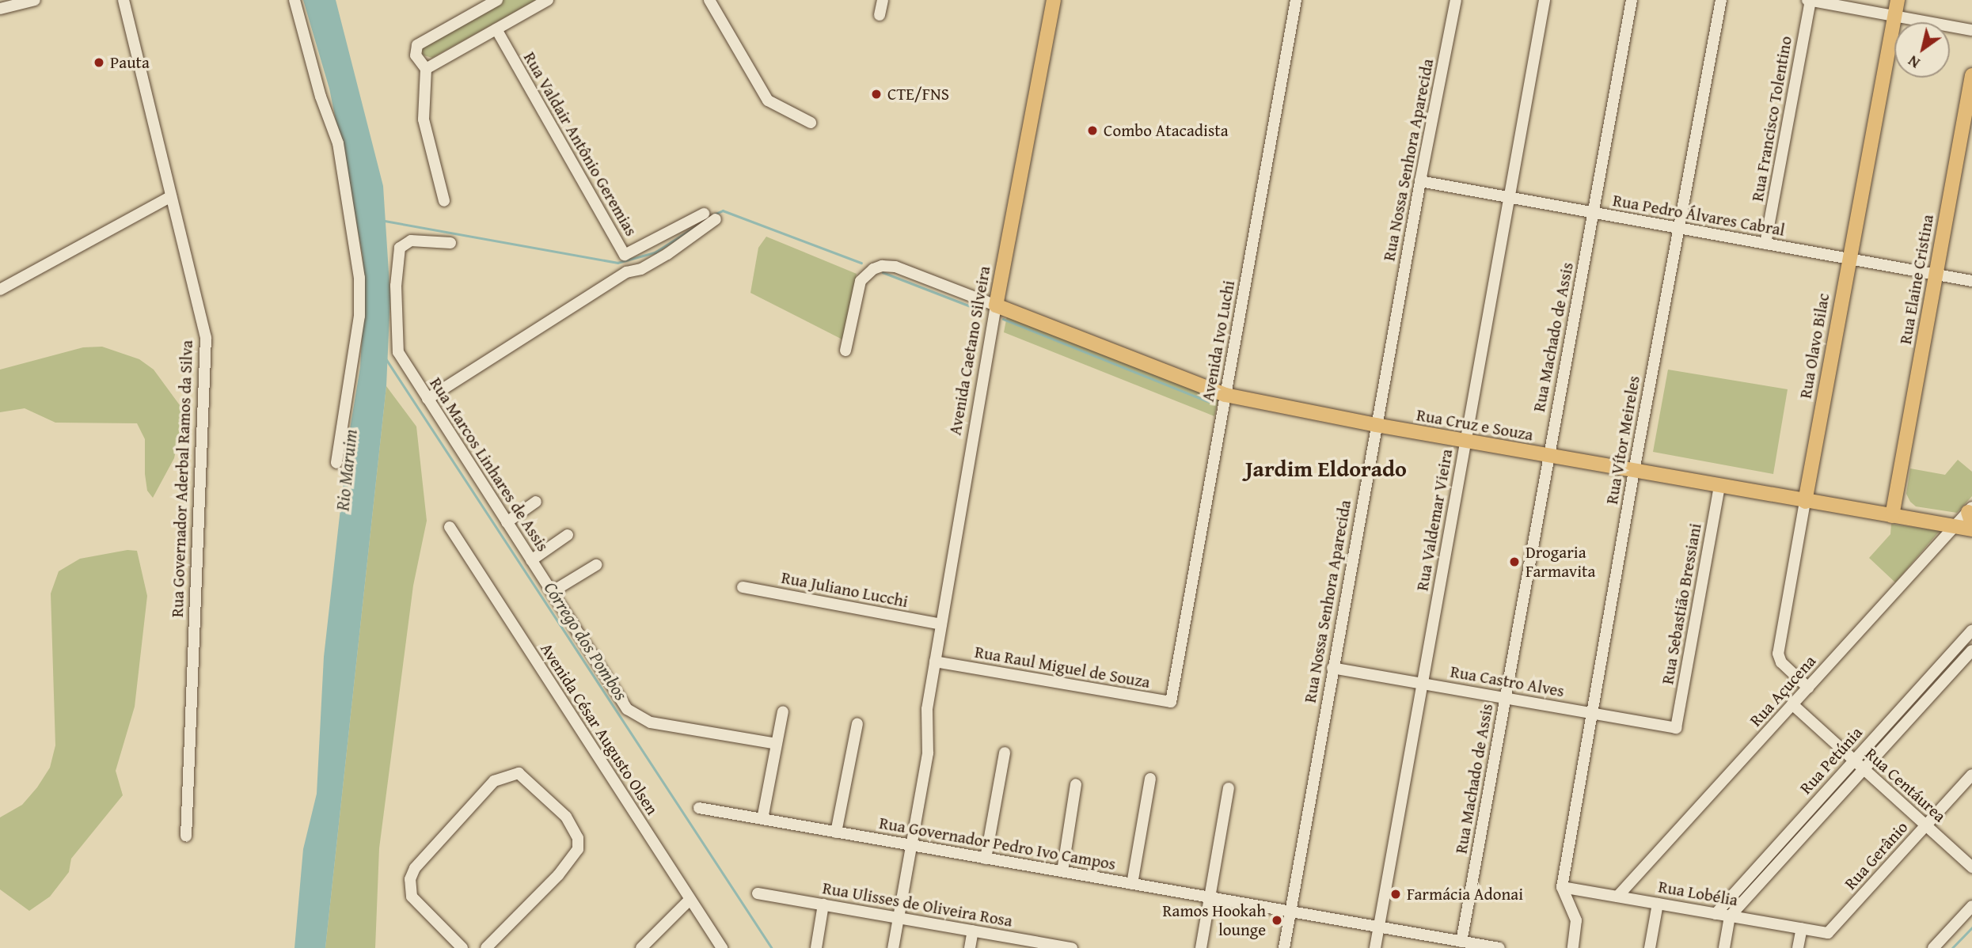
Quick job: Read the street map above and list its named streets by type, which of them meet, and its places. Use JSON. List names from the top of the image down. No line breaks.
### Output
{"streets":{"main road":["Rua Elaine Cristina","Rua Olavo Bilac","Avenida Caetano Silveira","Rua Cruz e Souza"],"street":["Rua Francisco Tolentino","Rua Valdair Antônio Geremias","Rua Nossa Senhora Aparecida","Rua Pedro Álvares Cabral","Rua Machado de Assis","Avenida Ivo Luchi","Rua Vítor Meireles","Rua Marcos Linhares de Assis","Rua Governador Aderbal Ramos da Silva","Rua Valdemar Vieira","Rua Juliano Lucchi","Rua Sebastião Bressiani","Rua Raul Miguel de Souza","Rua Castro Alves","Rua Açucena","Avenida César Augusto Olsen","Rua Petúnia","Rua Centáurea","Rua Governador Pedro Ivo Campos","Rua Gerânio","Rua Lobélia","Rua Ulisses de Oliveira Rosa"]},"crossings":[["Rua Francisco Tolentino","Rua Pedro Álvares Cabral"],["Rua Nossa Senhora Aparecida","Rua Pedro Álvares Cabral"],["Rua Nossa Senhora Aparecida","Rua Cruz e Souza"],["Rua Nossa Senhora Aparecida","Rua Castro Alves"],["Rua Nossa Senhora Aparecida","Rua Governador Pedro Ivo Campos"],["Rua Pedro Álvares Cabral","Rua Elaine Cristina"],["Rua Pedro Álvares Cabral","Rua Machado de Assis"],["Rua Pedro Álvares Cabral","Rua Olavo Bilac"],["Rua Pedro Álvares Cabral","Rua Vítor Meireles"],["Rua Pedro Álvares Cabral","Rua Valdemar Vieira"],["Rua Elaine Cristina","Rua Cruz e Souza"],["Rua Machado de Assis","Rua Cruz e Souza"],["Rua Machado de Assis","Rua Castro Alves"],["Rua Machado de Assis","Rua Governador Pedro Ivo Campos"],["Avenida Ivo Luchi","Rua Cruz e Souza"],["Avenida Ivo Luchi","Rua Raul Miguel de Souza"],["Rua Olavo Bilac","Rua Cruz e Souza"],["Rua Olavo Bilac","Rua Açucena"],["Avenida Caetano Silveira","Rua Cruz e Souza"],["Avenida Caetano Silveira","Rua Juliano Lucchi"],["Avenida Caetano Silveira","Rua Raul Miguel de Souza"],["Avenida Caetano Silveira","Rua Governador Pedro Ivo Campos"],["Avenida Caetano Silveira","Rua Ulisses de Oliveira Rosa"],["Rua Cruz e Souza","Rua Vítor Meireles"],["Rua Cruz e Souza","Rua Valdemar Vieira"],["Rua Cruz e Souza","Rua Sebastião Bressiani"],["Rua Cruz e Souza","Rua Açucena"],["Rua Vítor Meireles","Rua Castro Alves"],["Rua Vítor Meireles","Rua Lobélia"],["Rua Valdemar Vieira","Rua Castro Alves"],["Rua Valdemar Vieira","Rua Governador Pedro Ivo Campos"],["Rua Sebastião Bressiani","Rua Castro Alves"],["Rua Açucena","Rua Centáurea"],["Rua Açucena","Rua Lobélia"],["Rua Petúnia","Rua Centáurea"],["Rua Petúnia","Rua Lobélia"],["Rua Centáurea","Rua Gerânio"],["Rua Gerânio","Rua Lobélia"]],"districts":["Jardim Eldorado"],"water":["Rio Maruim","Córrego dos Pombos"],"places":["Pauta","CTE/FNS","Combo Atacadista","Drogaria Farmavita","Farmácia Adonai","Ramos Hookah lounge"],"north":"bottom left"}
